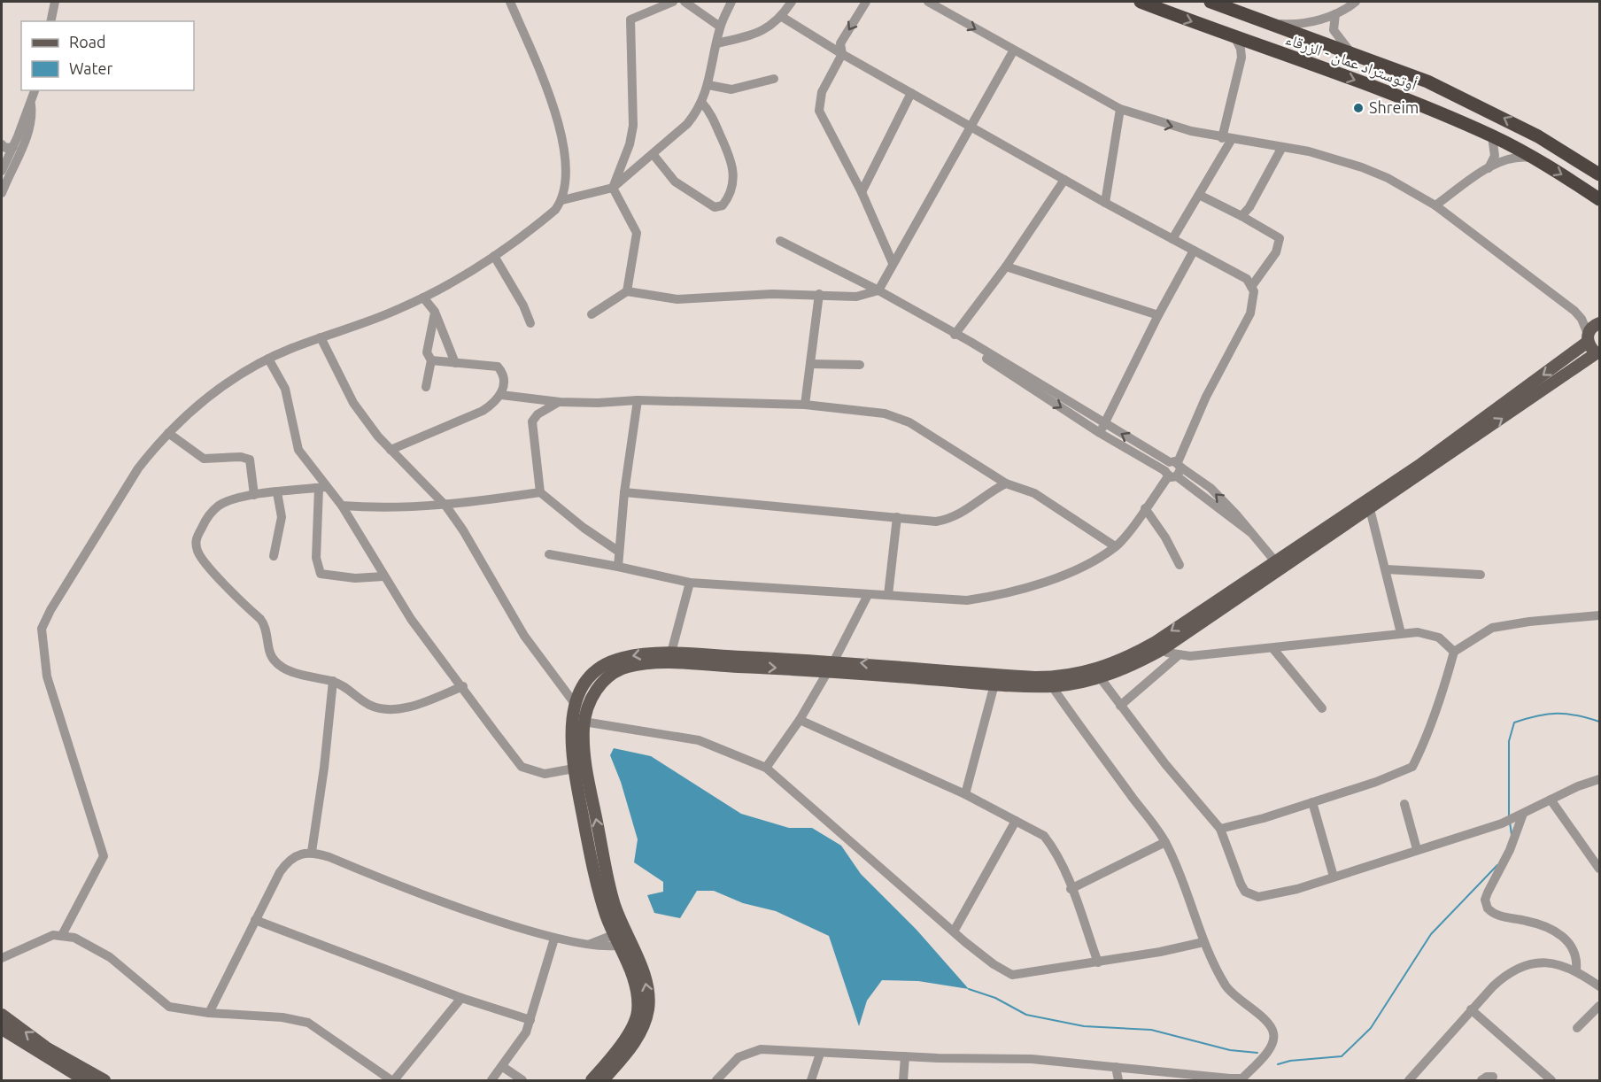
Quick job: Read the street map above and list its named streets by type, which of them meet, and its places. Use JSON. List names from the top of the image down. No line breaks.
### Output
{"streets":{"highway":["أوتوستراد عمان - الزرقاء"]},"places":["Shreim"],"legend":["Road","Water"]}
